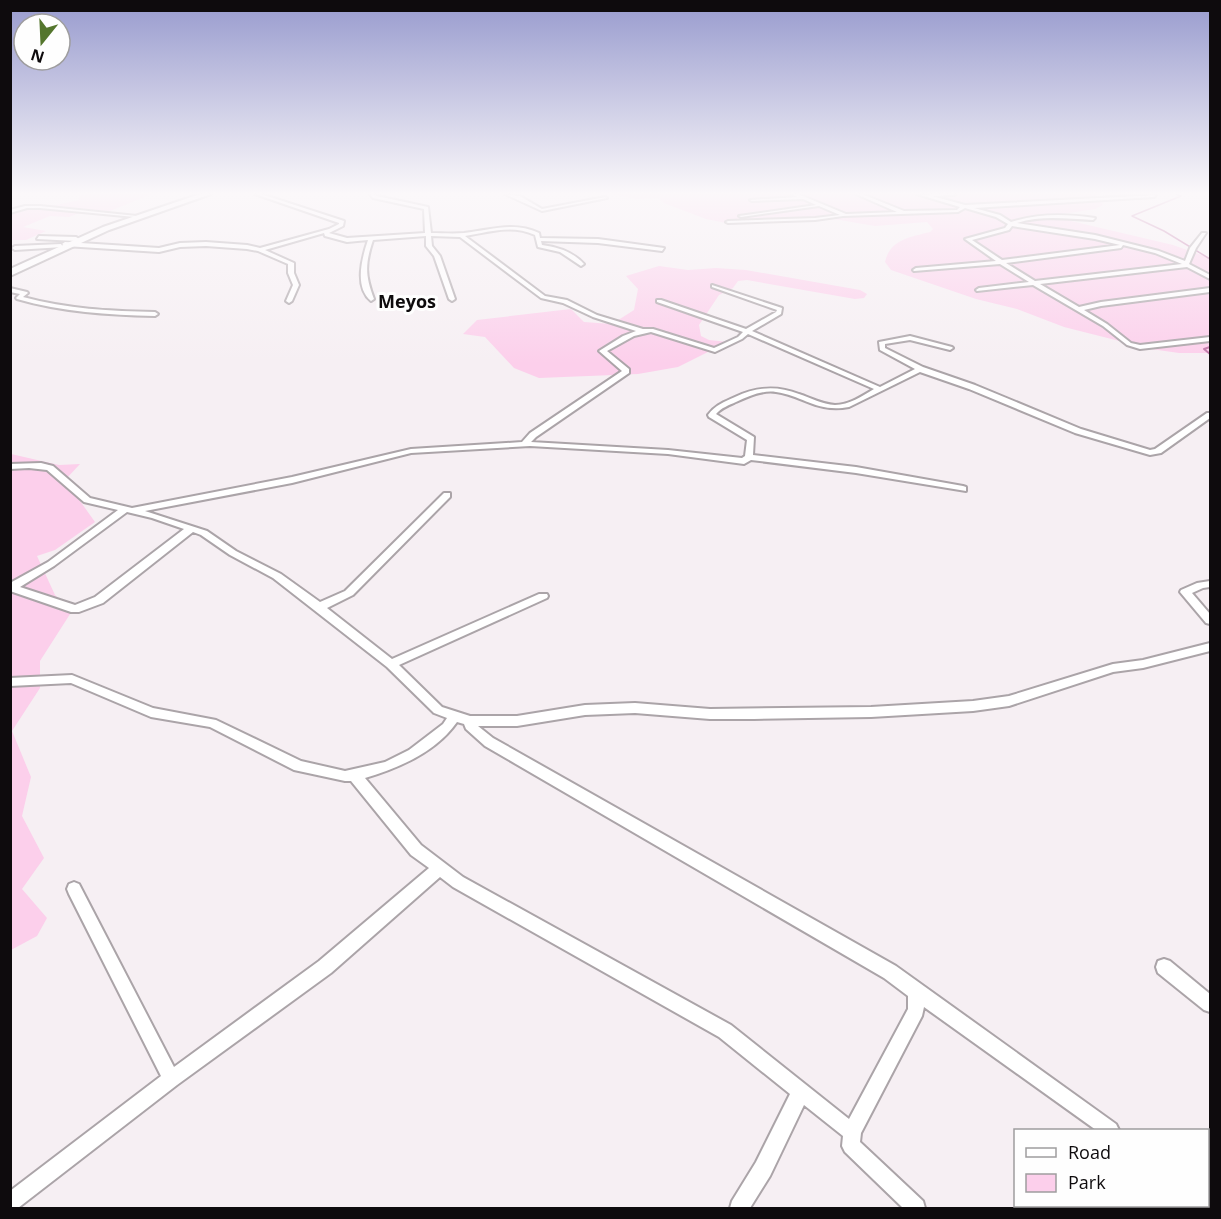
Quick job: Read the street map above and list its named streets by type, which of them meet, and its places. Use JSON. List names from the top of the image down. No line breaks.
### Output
{"districts":["Meyos"],"legend":["Road","Park"],"north":"bottom"}
